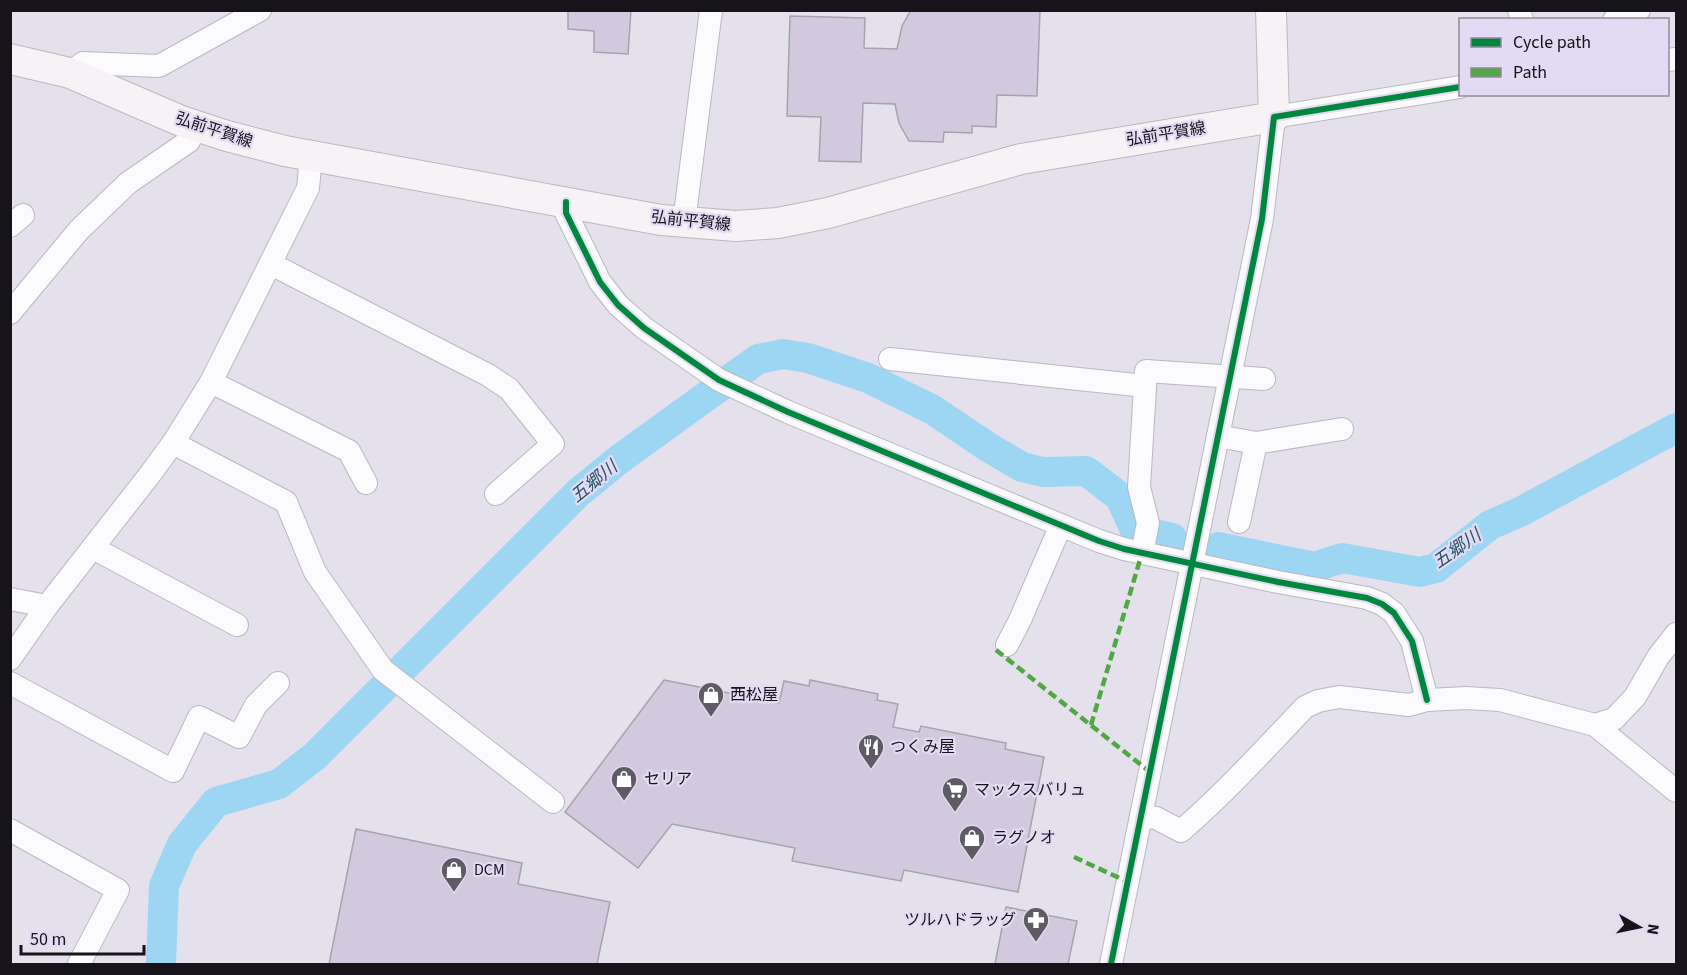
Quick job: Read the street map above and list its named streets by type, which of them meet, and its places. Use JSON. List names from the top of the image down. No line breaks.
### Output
{"streets":{"main road":["弘前平賀線"]},"water":["五郷川"],"places":{"shop":["西松屋","セリア","ラグノオ","DCM"],"restaurant":["つくみ屋"],"supermarket":["マックスバリュ"],"pharmacy":["ツルハドラッグ"]},"legend":["Cycle path","Path"],"scale_bar":"50 m","north":"right"}
